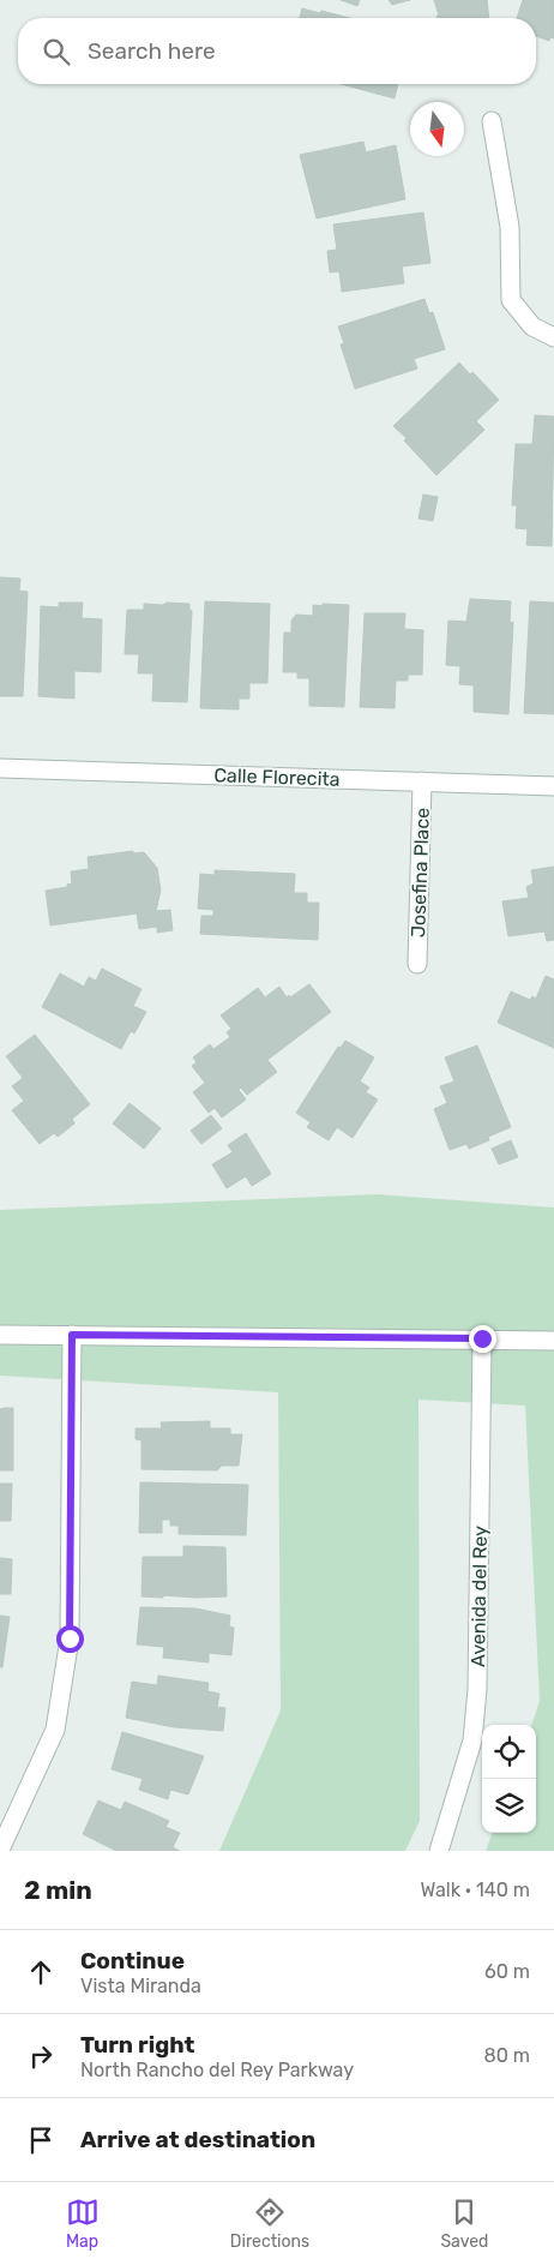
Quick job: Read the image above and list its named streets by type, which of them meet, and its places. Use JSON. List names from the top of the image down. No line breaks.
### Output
{"streets":{"street":["Calle Florecita","Josefina Place","Avenida del Rey"]},"crossings":[["Calle Florecita","Josefina Place"]],"north":"bottom","page":{"search":"Search here","heading":["2 min","Walk · 140 m"],"list":[["Continue","Vista Miranda","60 m"],["Turn right","North Rancho del Rey Parkway","80 m"],"Arrive at destination"],"nav":["Map","Directions","Saved"]}}
